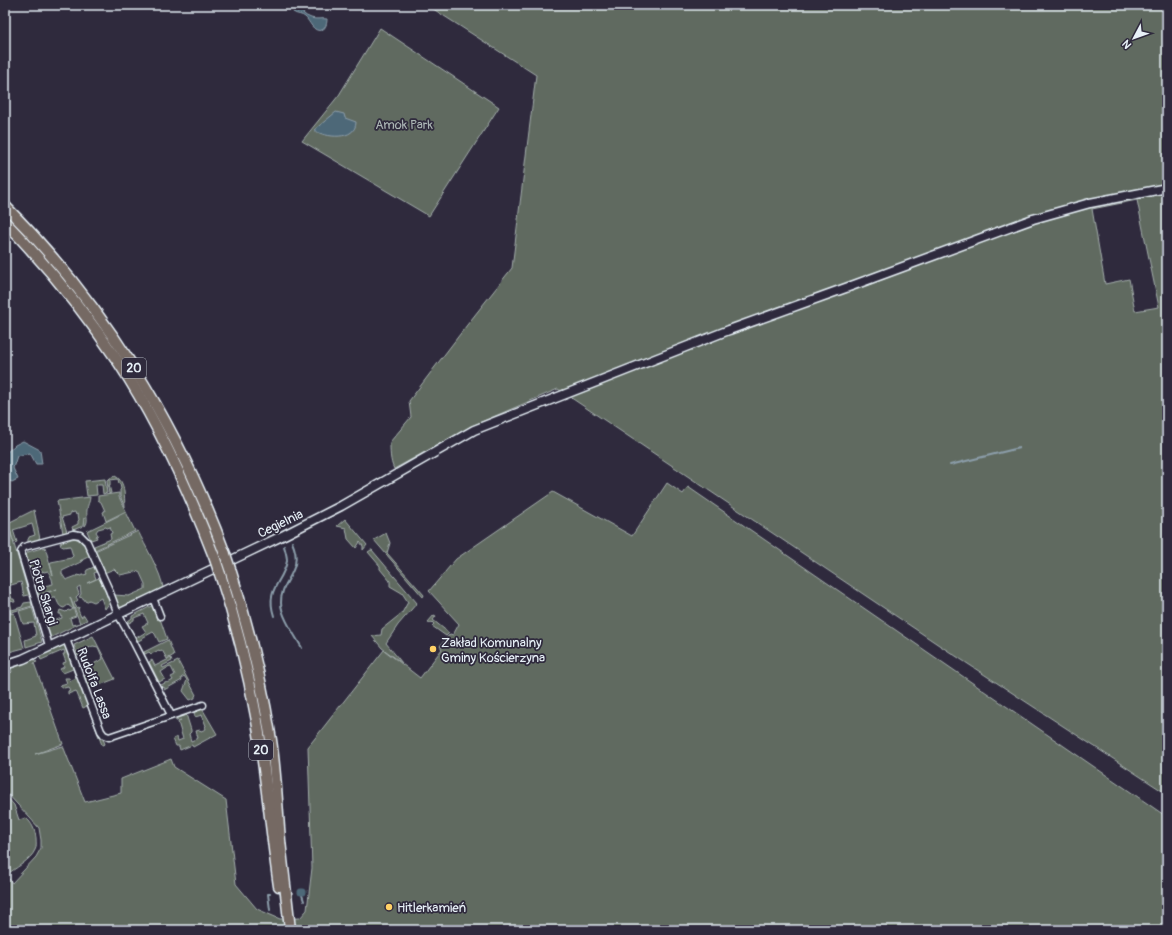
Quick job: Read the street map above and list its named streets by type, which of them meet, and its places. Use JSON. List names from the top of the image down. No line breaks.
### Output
{"streets":{"main road":["20"],"street":["Cegielnia","Piotra Skargi","Rudolfa Lassa"]},"crossings":[["Cegielnia","Piotra Skargi"],["Cegielnia","Rudolfa Lassa"]],"parks":["Amok Park"],"places":["Zakład Komunalny Gminy Kościerzyna","Hitlerkamień"],"north":"bottom left"}
